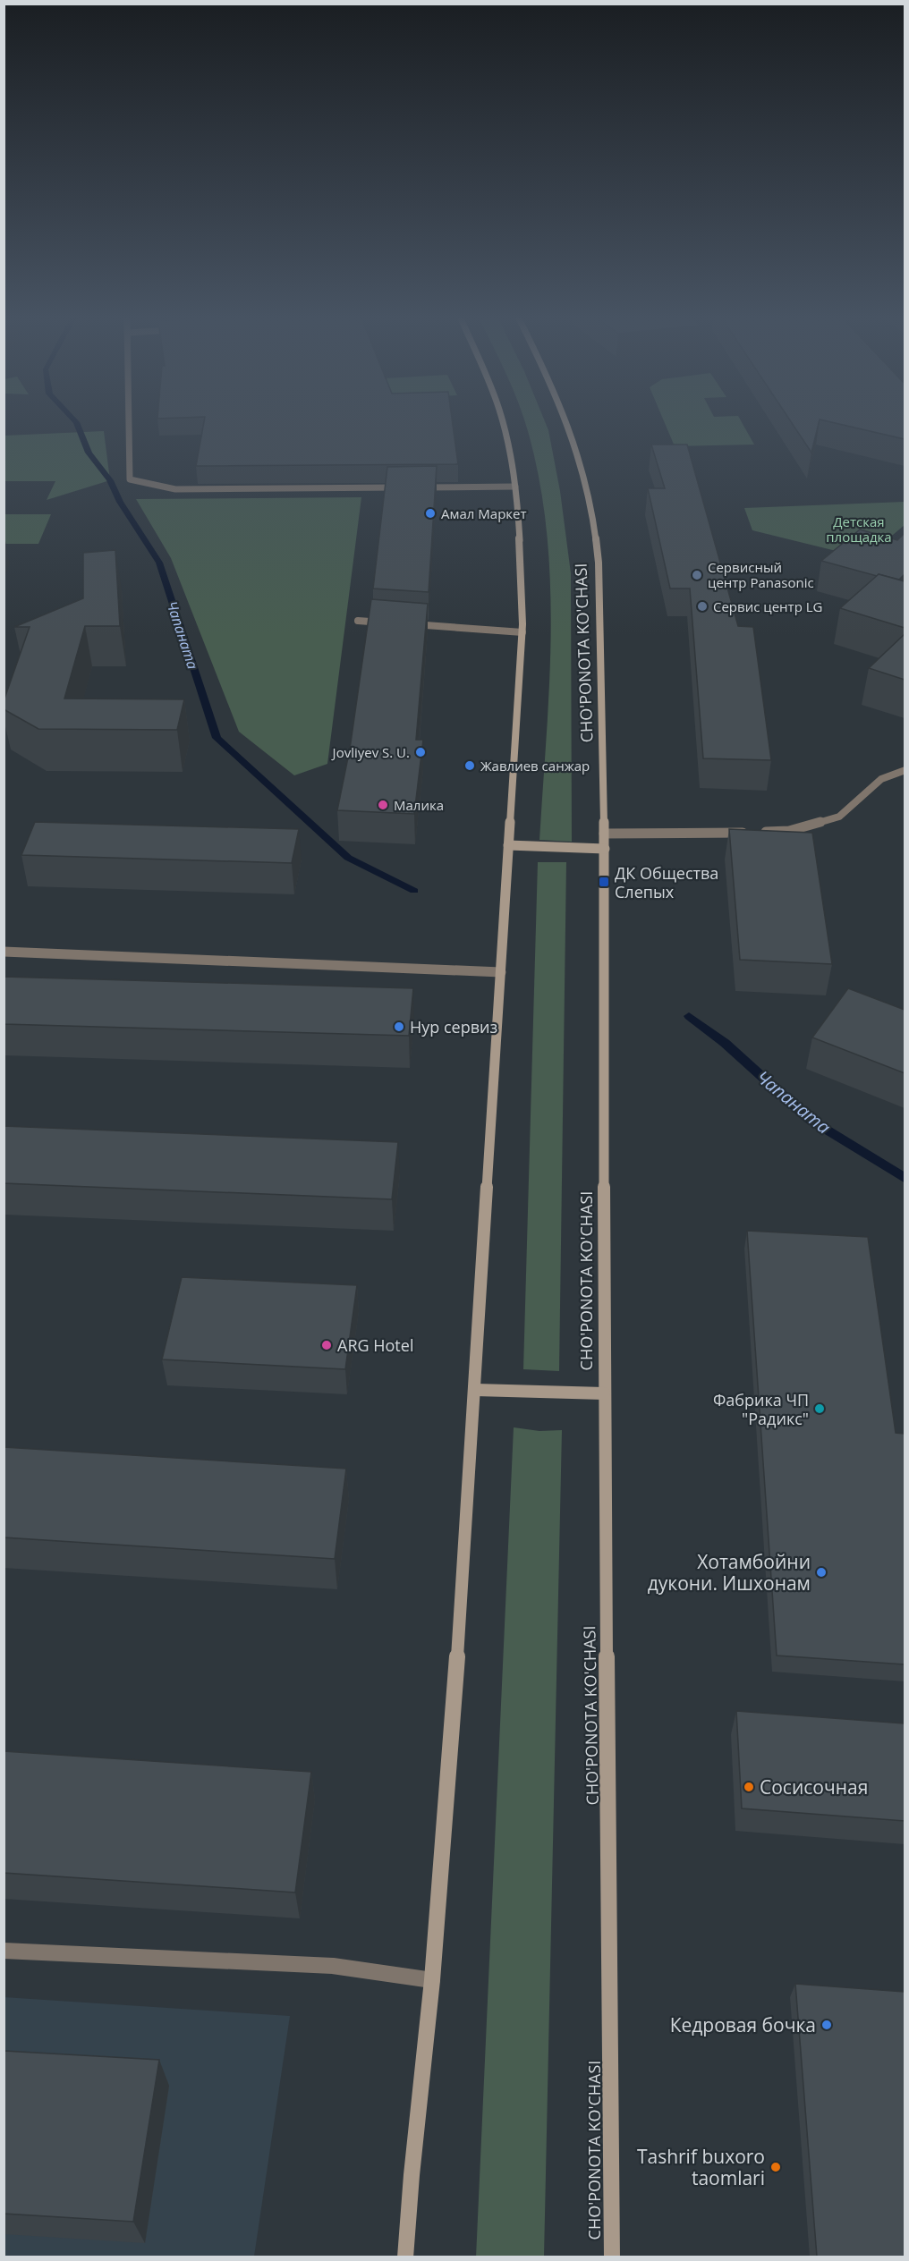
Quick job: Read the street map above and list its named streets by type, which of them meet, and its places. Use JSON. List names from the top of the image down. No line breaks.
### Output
{"streets":{"main road":["CHO'PONOTA KO'CHASI"]},"water":["Чапаната"],"parks":["Детская площадка"],"places":{"other":["Амал Маркет","Сервисный центр Panasonic","Сервис центр LG","Jovliyev S. U.","Жавлиев санжар","Малика","Нур сервиз","ARG Hotel","Фабрика ЧП \"Радикс\"","Хотамбойни дукони. Ишхонам","Сосисочная","Кедровая бочка","Tashrif buxoro taomlari"],"transit":["ДК Общества Слепых"]}}
